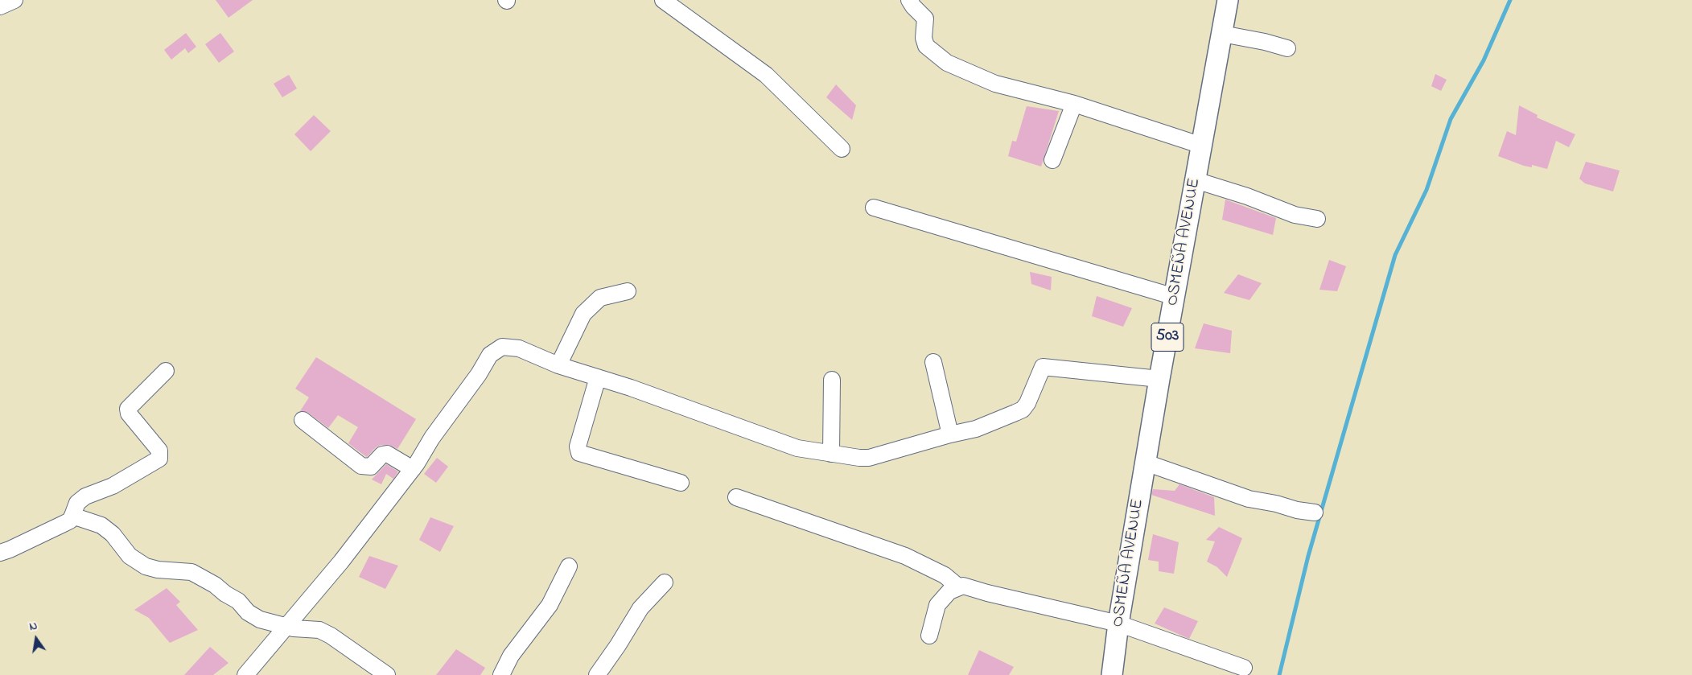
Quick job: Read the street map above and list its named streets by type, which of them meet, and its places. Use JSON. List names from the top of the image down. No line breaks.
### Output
{"streets":{"main road":["OSMEÑA AVENUE","503"]},"north":"top"}
